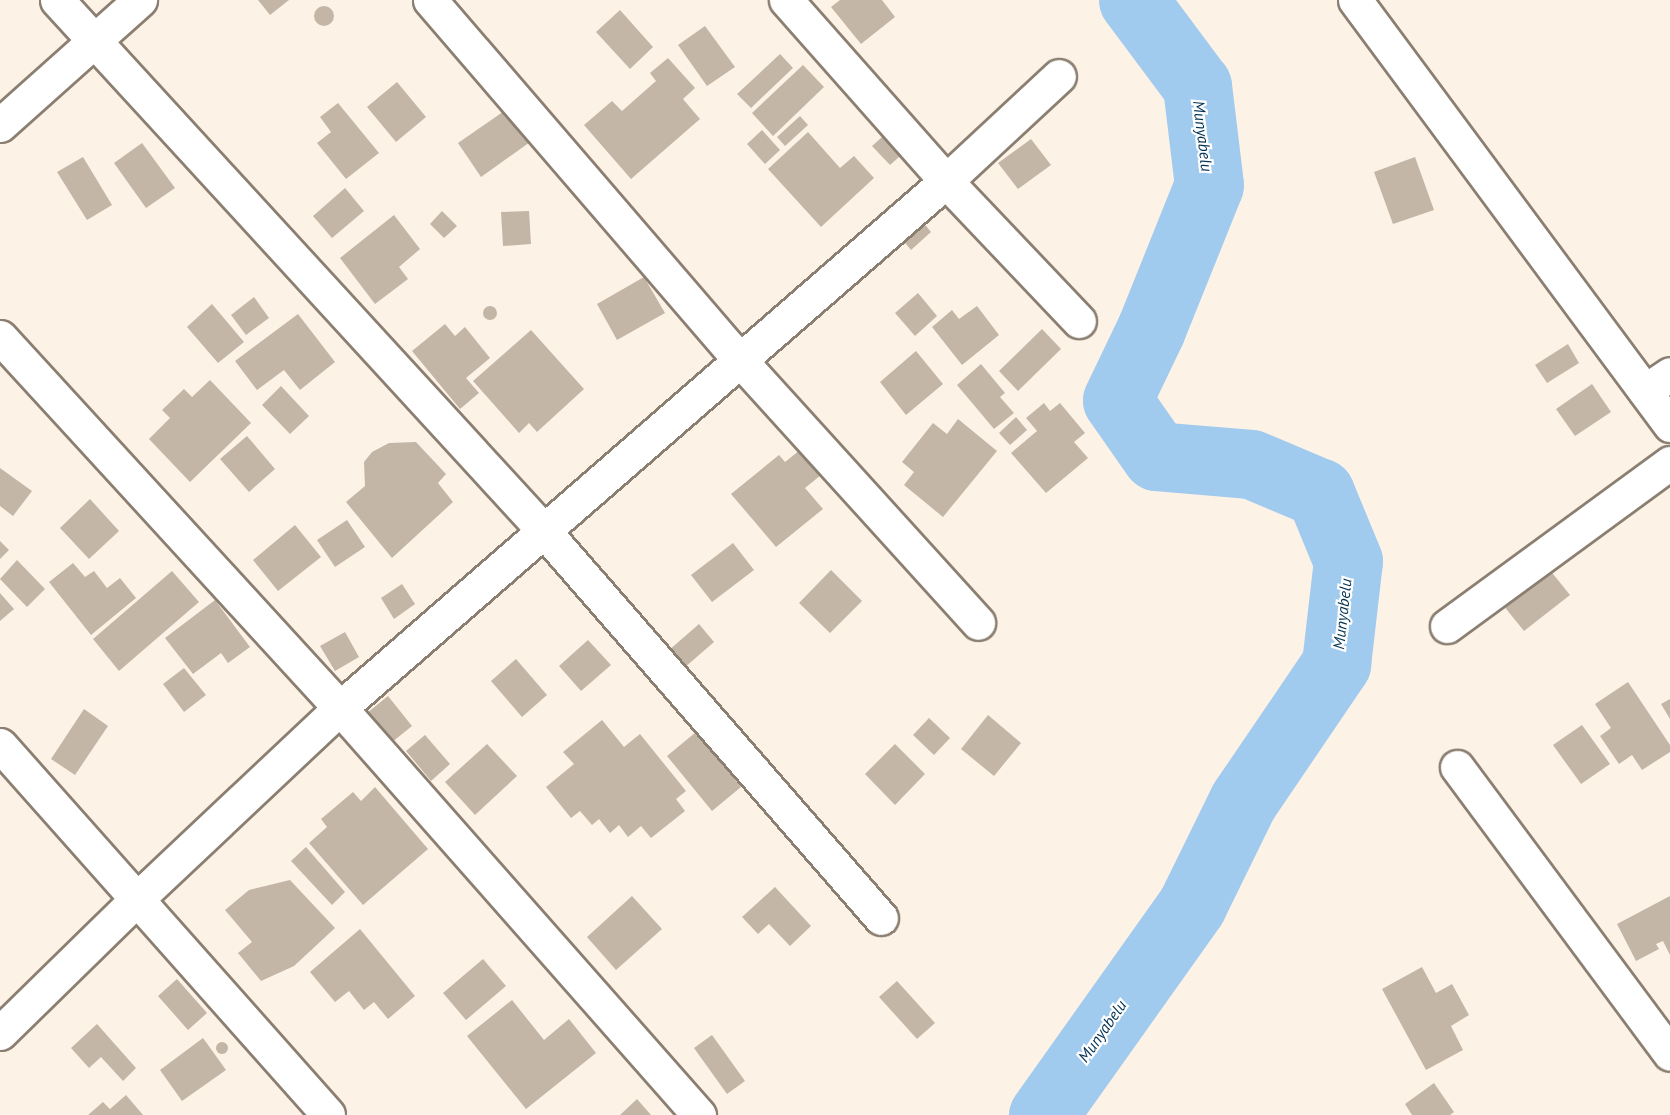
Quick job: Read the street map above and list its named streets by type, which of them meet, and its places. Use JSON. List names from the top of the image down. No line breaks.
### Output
{"water":["Munyabelu"]}
